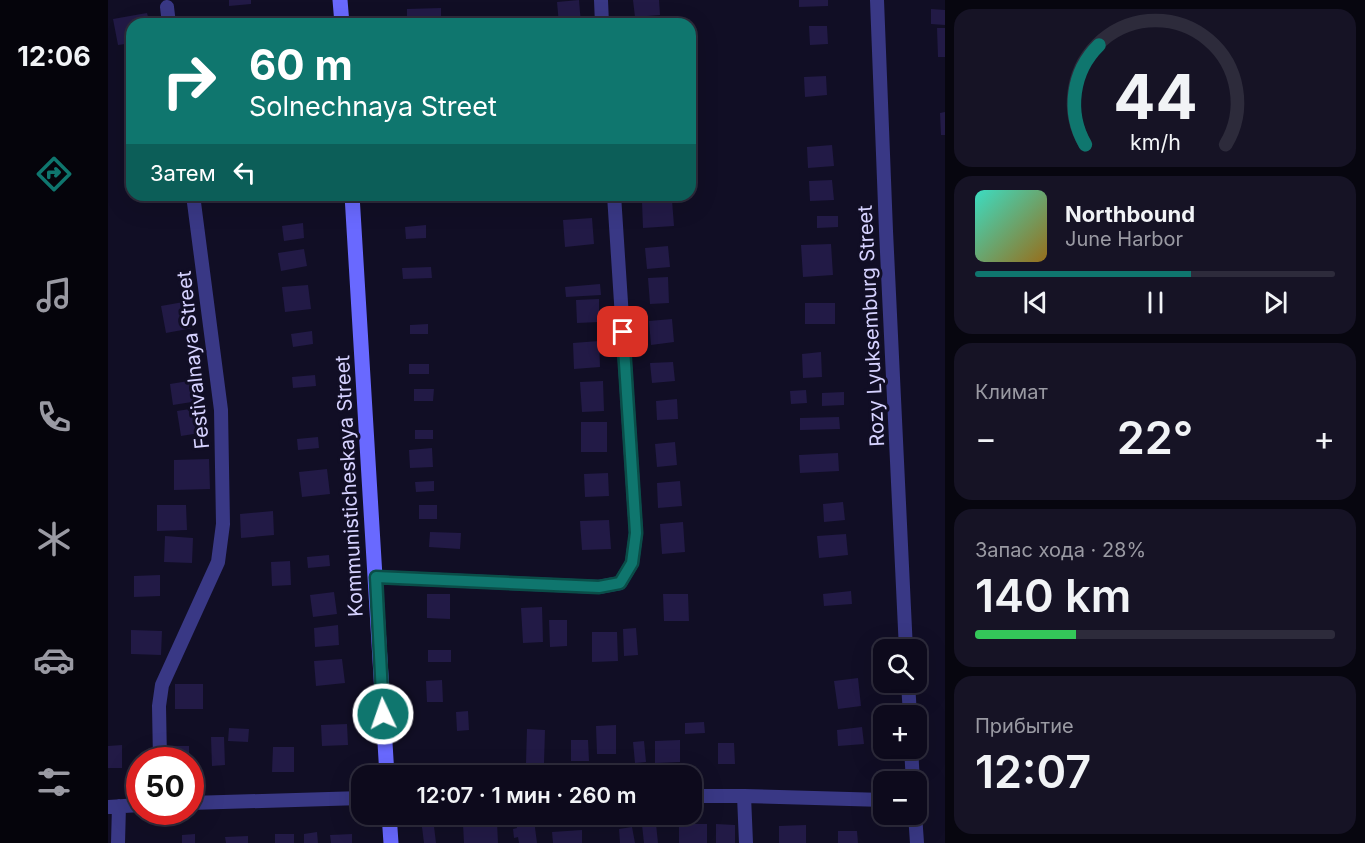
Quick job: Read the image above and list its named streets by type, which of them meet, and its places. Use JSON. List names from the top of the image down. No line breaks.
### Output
{"streets":{"main road":["Kommunisticheskaya Street"],"street":["Rozy Lyuksemburg Street","Festivalnaya Street"]},"page":{"tabs":"12:06","turn":["60 m","Solnechnaya Street"],"then":"Затем","song":["Northbound","June Harbor"],"tile":["Климат",["Запас хода · 28%","140 km"],["Прибытие","12:07"]],"heat":["−","22°","+"],"map_buttons":["+","−"],"limit":"50","trip":"12:07 · 1 мин · 260 m","gauge":["44","km/h"]}}
